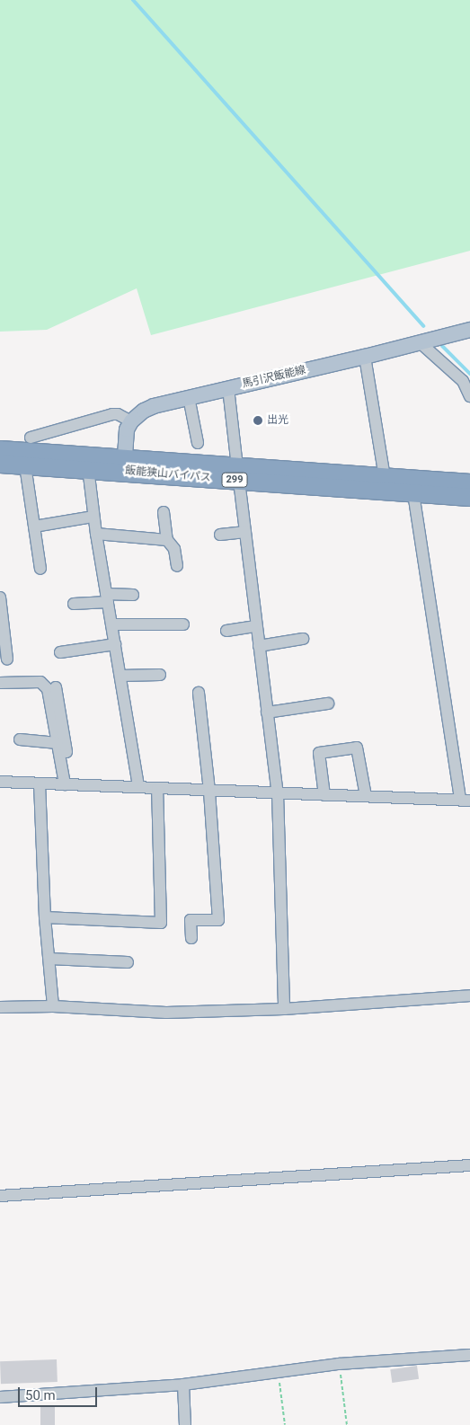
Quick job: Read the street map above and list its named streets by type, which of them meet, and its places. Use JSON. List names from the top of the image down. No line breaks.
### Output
{"streets":{"highway":["飯能狭山バイパス","299"],"main road":["馬引沢飯能線"]},"places":["出光"],"scale_bar":"50 m"}
